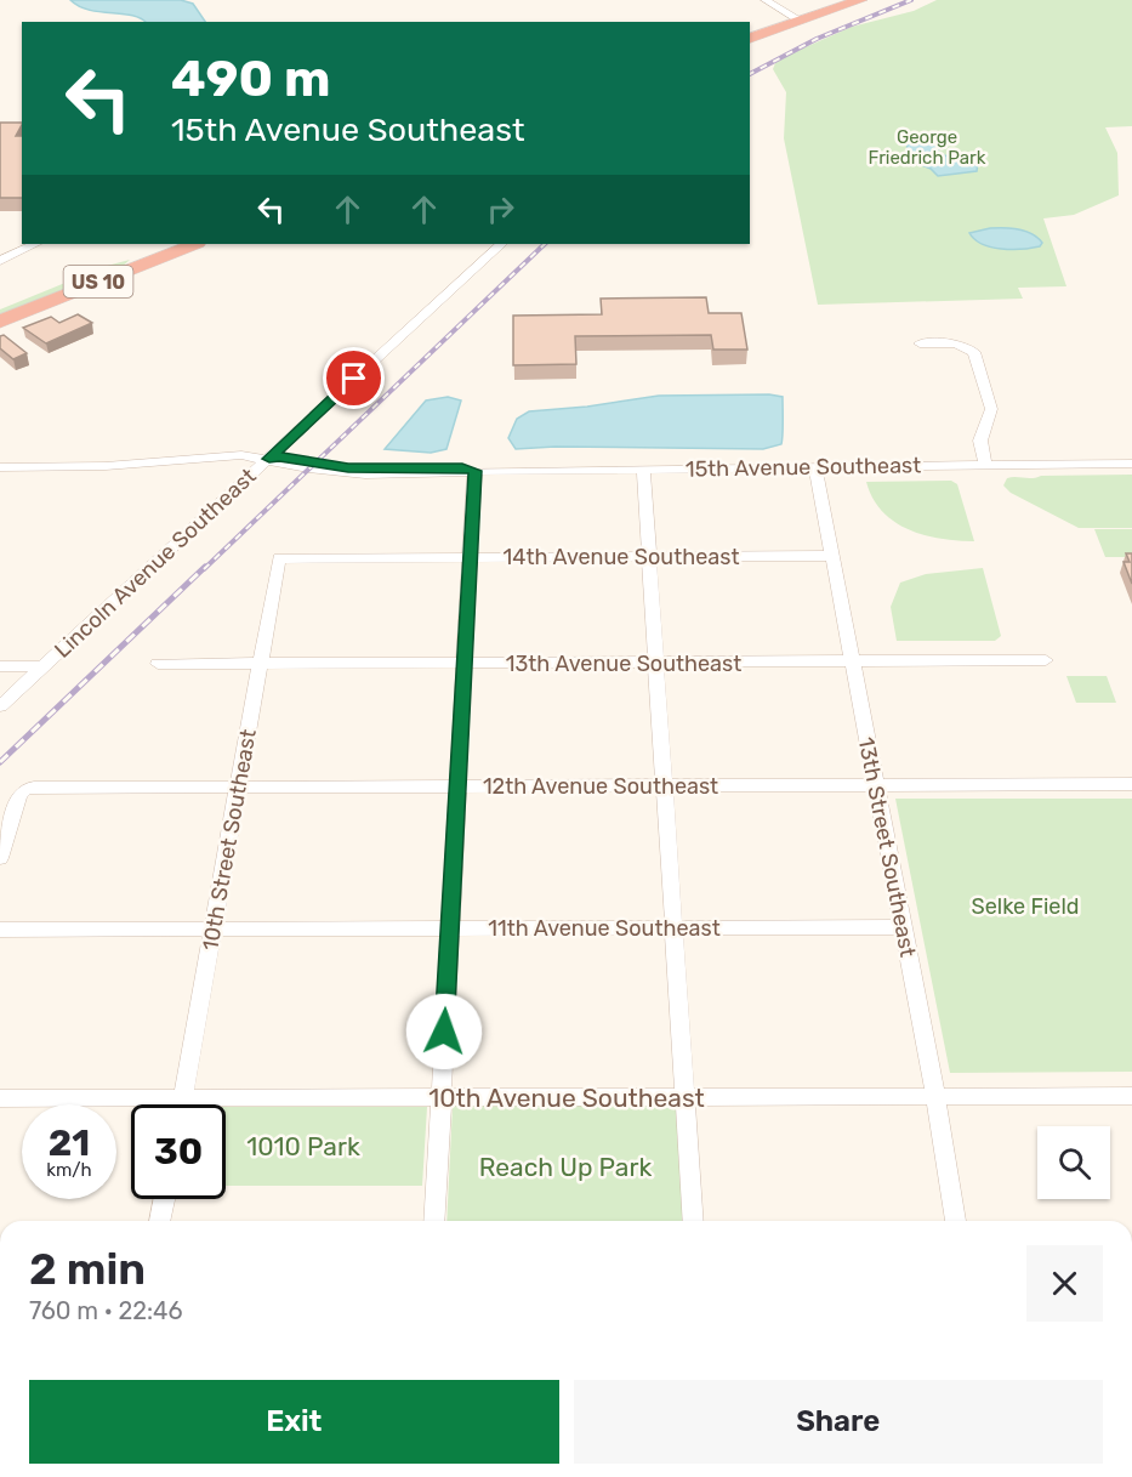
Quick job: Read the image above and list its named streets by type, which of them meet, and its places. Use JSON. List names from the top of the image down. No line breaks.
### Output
{"streets":{"highway":["US 10"],"street":["15th Avenue Southeast","14th Avenue Southeast","Lincoln Avenue Southeast","13th Avenue Southeast","12th Avenue Southeast","10th Street Southeast","13th Street Southeast","11th Avenue Southeast","10th Avenue Southeast"]},"crossings":[["15th Avenue Southeast","Lincoln Avenue Southeast"],["15th Avenue Southeast","13th Street Southeast"],["14th Avenue Southeast","10th Street Southeast"],["14th Avenue Southeast","13th Street Southeast"],["13th Avenue Southeast","10th Street Southeast"],["13th Avenue Southeast","13th Street Southeast"],["12th Avenue Southeast","10th Street Southeast"],["12th Avenue Southeast","13th Street Southeast"],["10th Street Southeast","11th Avenue Southeast"],["10th Street Southeast","10th Avenue Southeast"],["13th Street Southeast","11th Avenue Southeast"],["13th Street Southeast","10th Avenue Southeast"]],"parks":["George Friedrich Park","Selke Field","1010 Park","Reach Up Park"],"page":{"turn":["490 m","15th Avenue Southeast"],"speed":"21 km/h","limit":"30","heading":["2 min","760 m · 22:46"],"buttons":["Exit","Share"]}}
